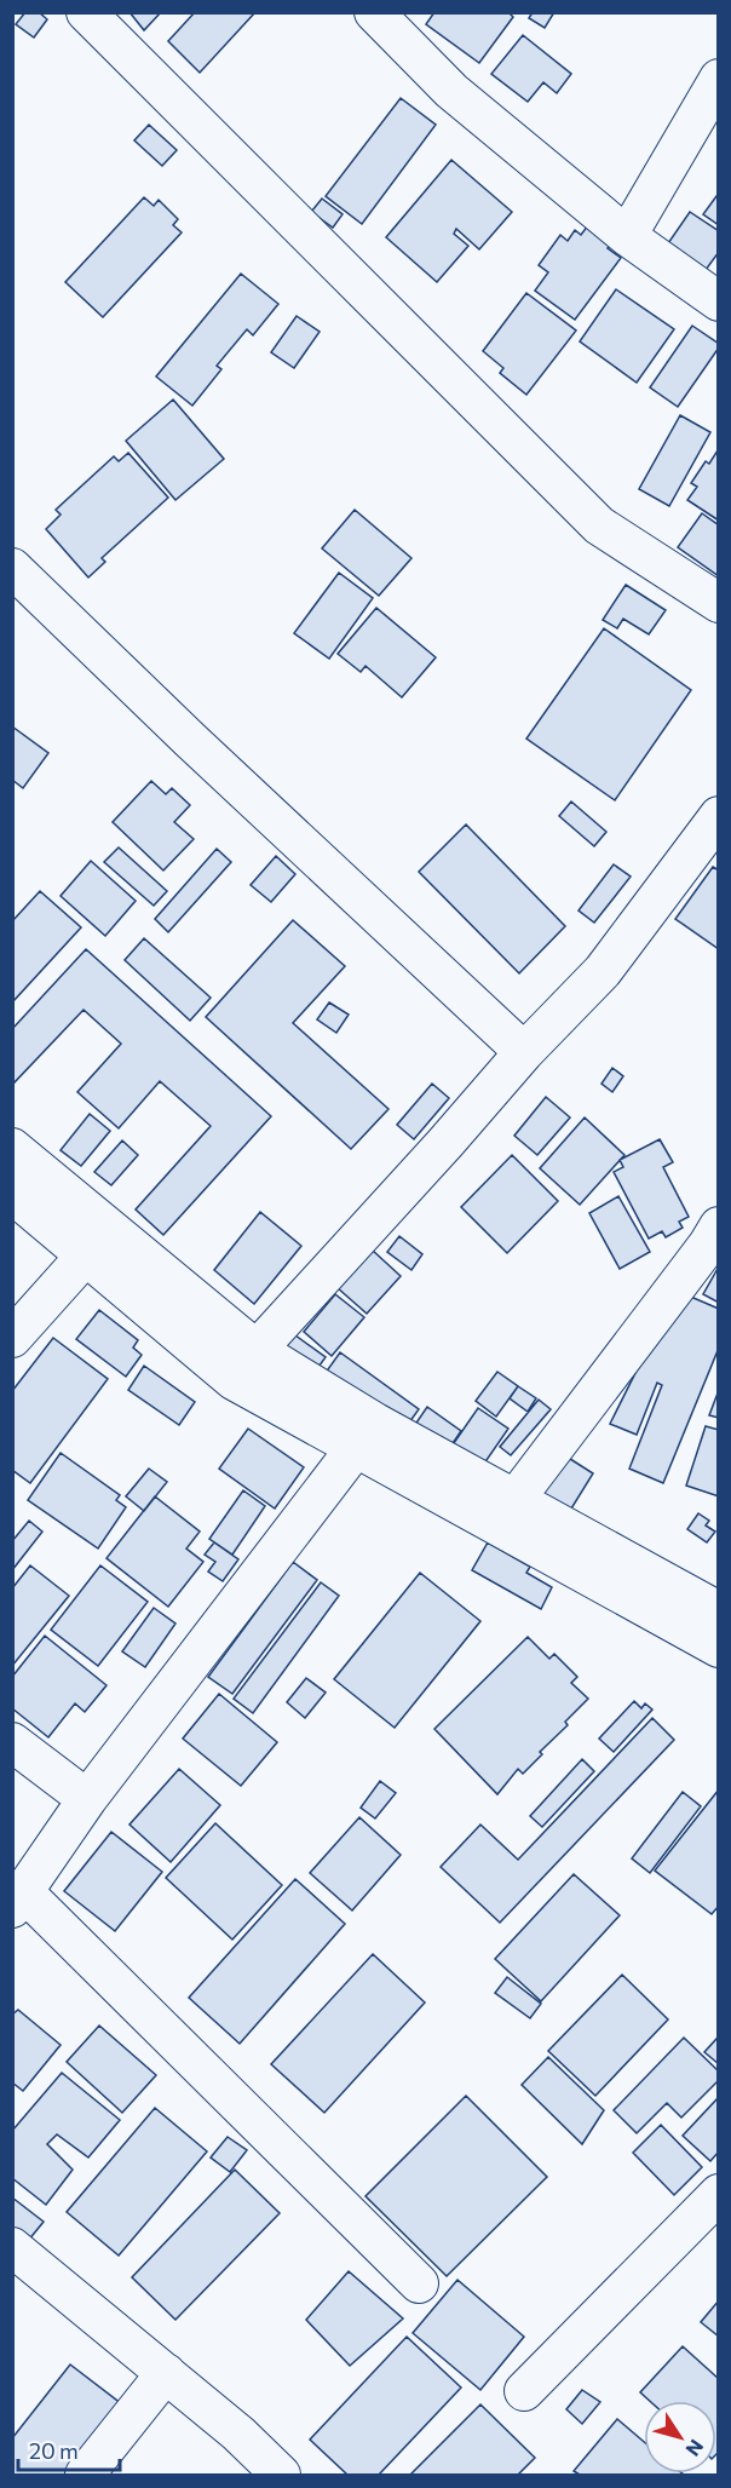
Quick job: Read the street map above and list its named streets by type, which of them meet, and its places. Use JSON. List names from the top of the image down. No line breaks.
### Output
{"scale_bar":"20 m","north":"bottom right"}
